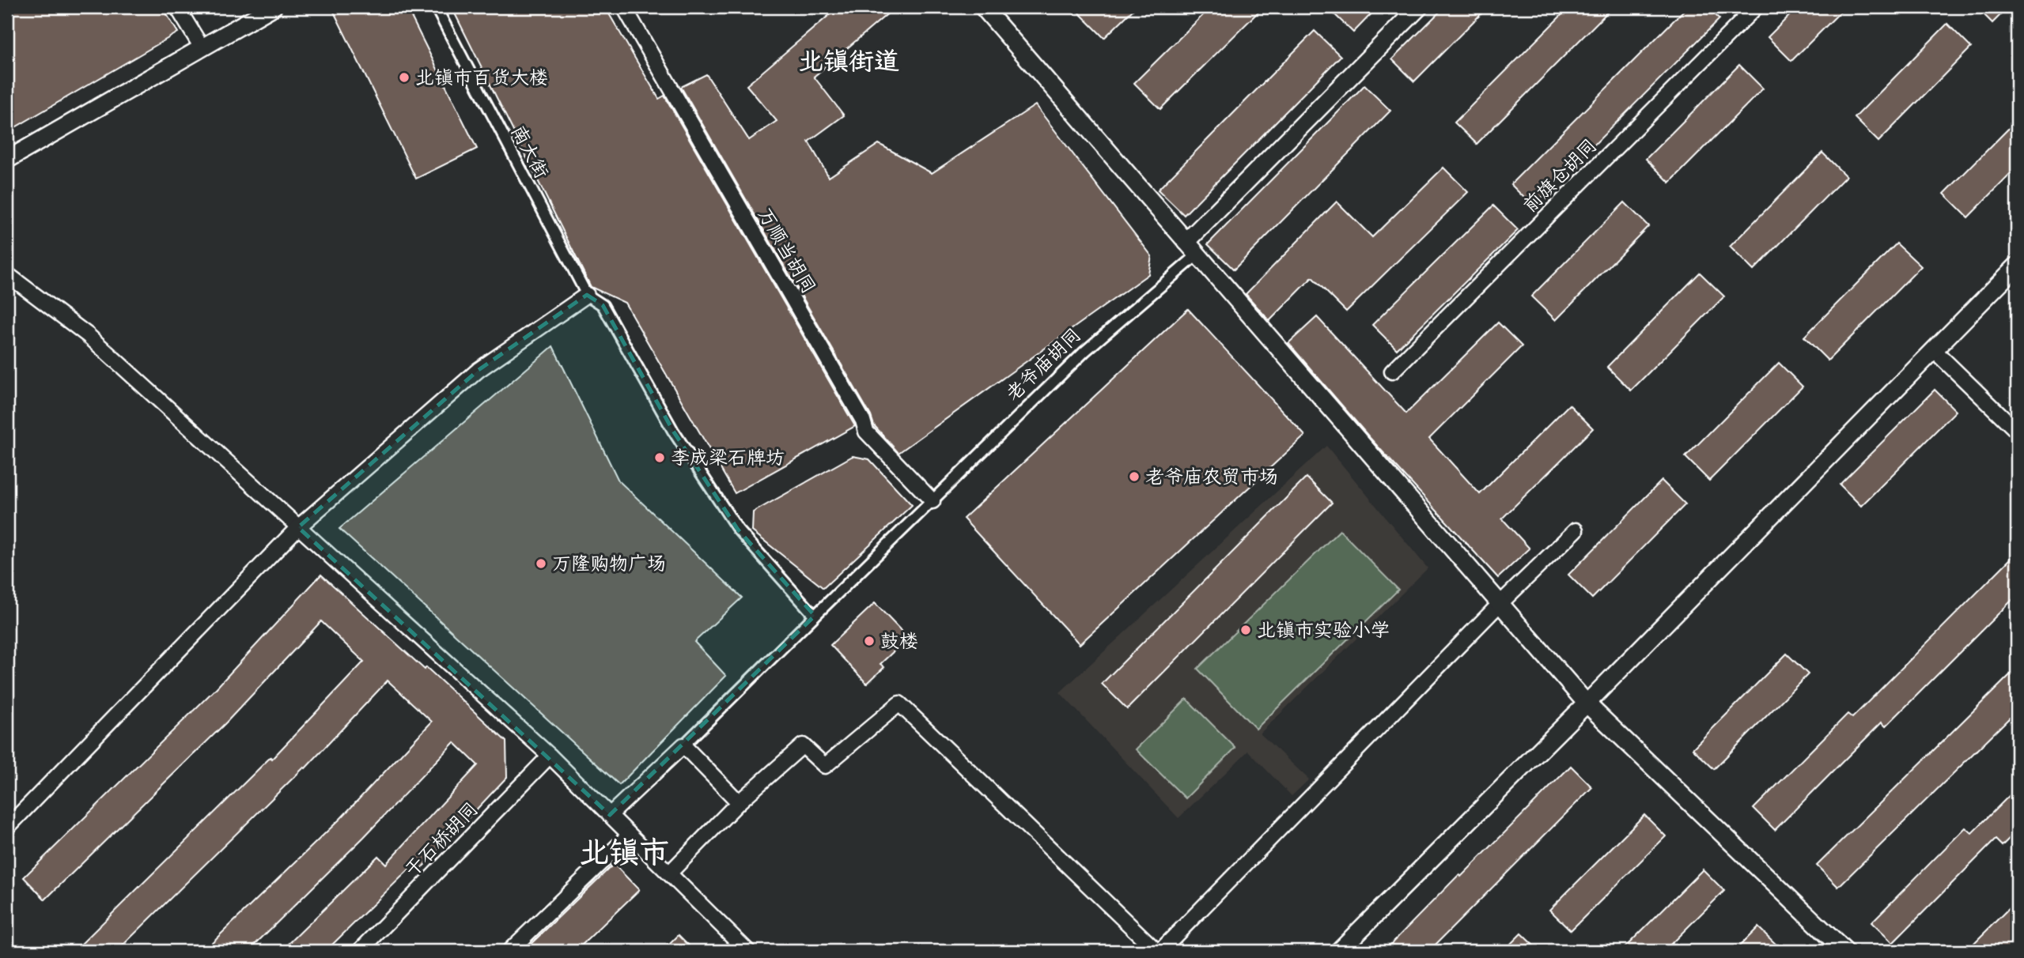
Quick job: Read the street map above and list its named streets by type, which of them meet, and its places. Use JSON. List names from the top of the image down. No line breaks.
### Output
{"streets":{"street":["南大街","前旗仓胡同","万顺当胡同","老爷庙胡同","干石桥胡同"]},"crossings":[["南大街","老爷庙胡同"],["万顺当胡同","老爷庙胡同"]],"districts":["北镇街道","北镇市"],"places":["北镇市百货大楼","李成梁石牌坊","老爷庙农贸市场","万隆购物广场","北镇市实验小学","鼓楼"]}
